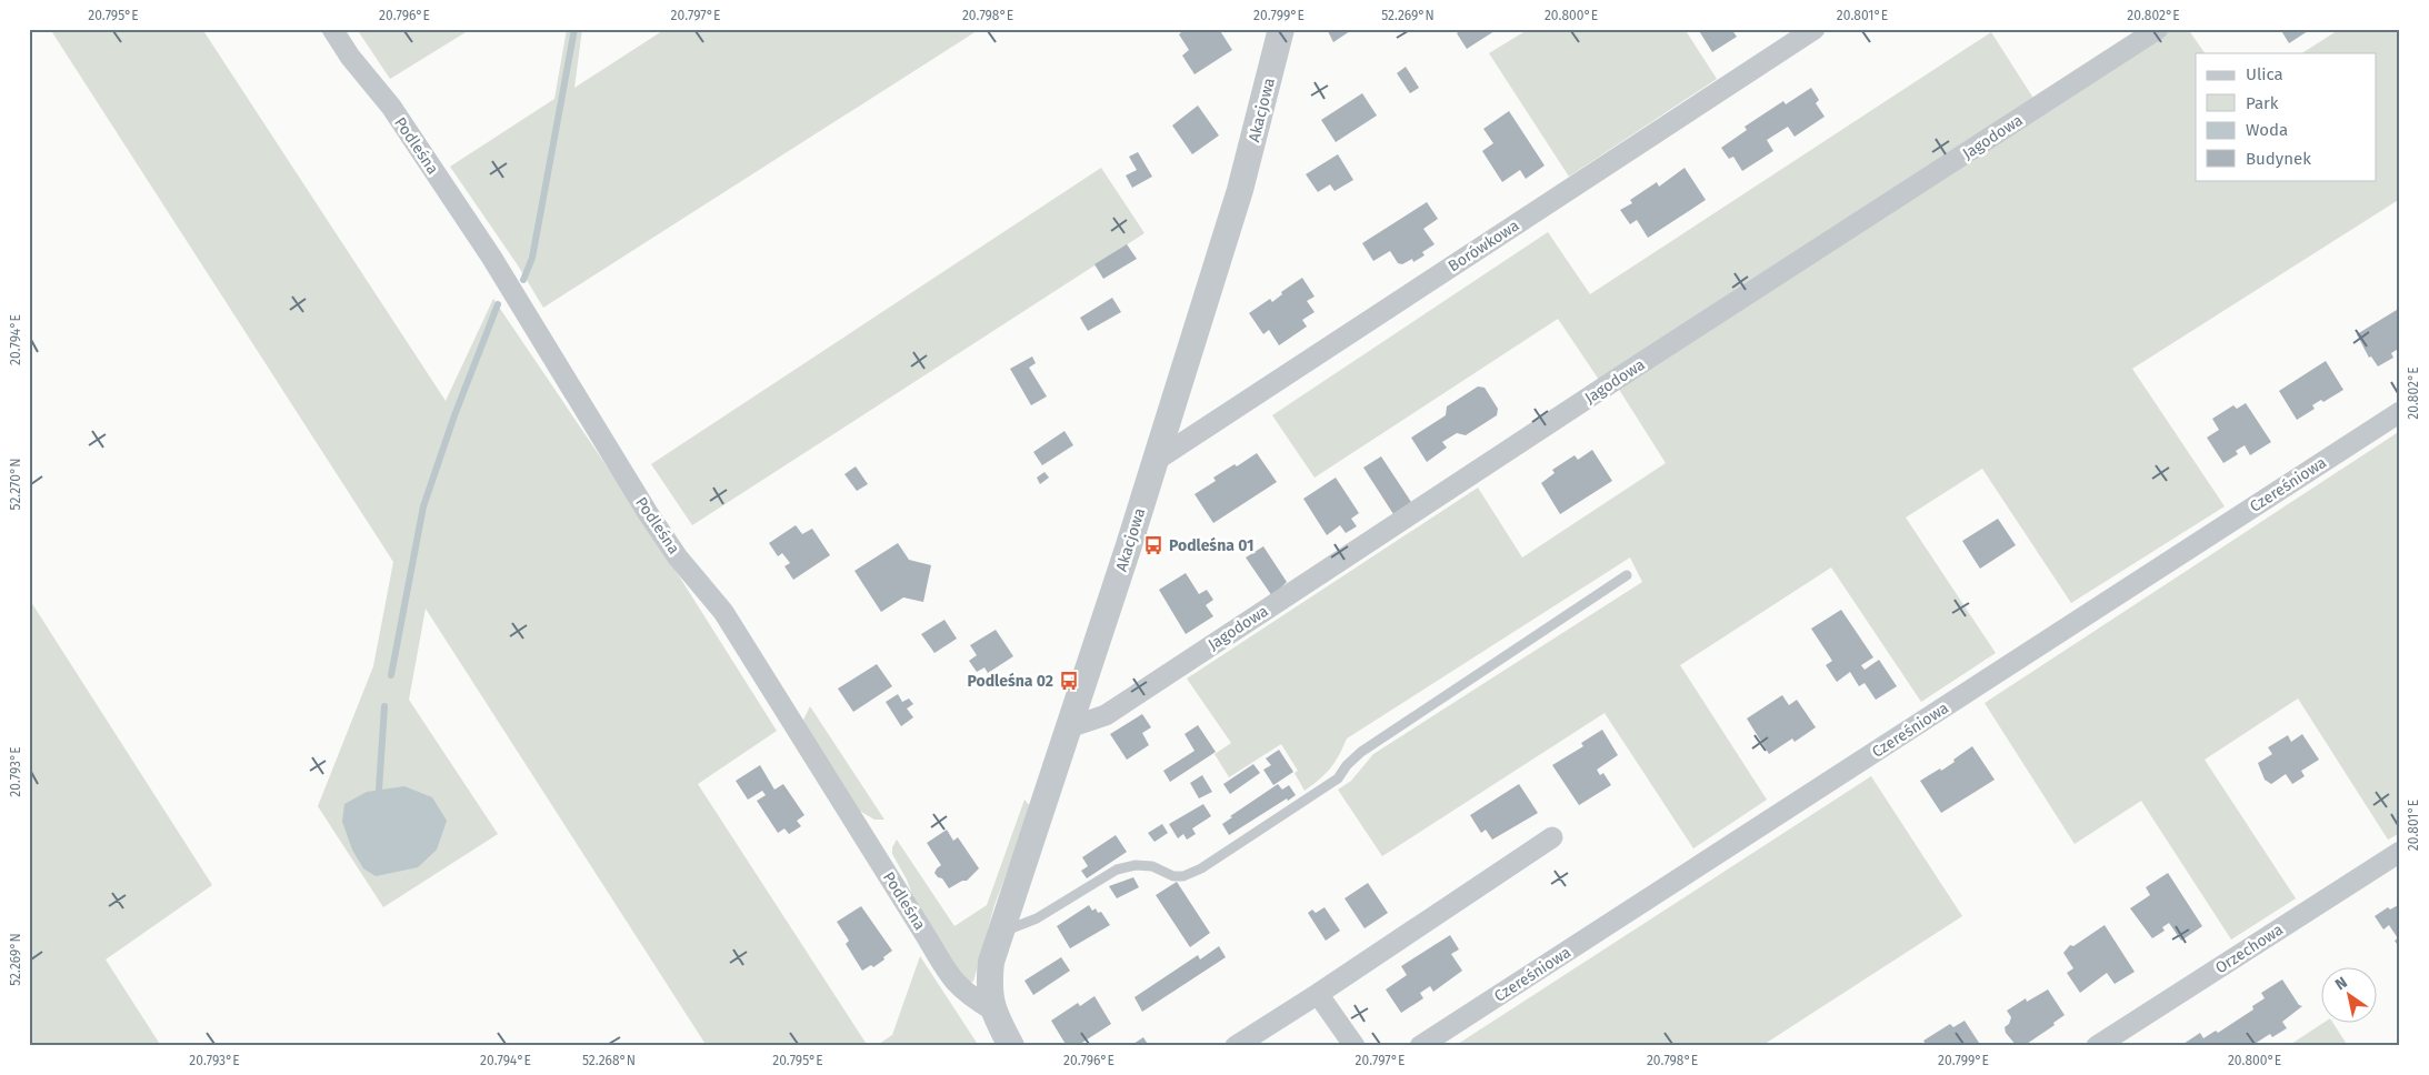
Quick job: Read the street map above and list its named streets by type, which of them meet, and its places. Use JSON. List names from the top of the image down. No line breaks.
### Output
{"streets":{"street":["Akacjowa","Jagodowa","Podleśna","Borówkowa","Czereśniowa","Orzechowa"]},"crossings":[["Akacjowa","Jagodowa"],["Akacjowa","Podleśna"],["Akacjowa","Borówkowa"]],"places":{"bus stop":["Podleśna 01","Podleśna 02"]},"legend":["Ulica","Park","Woda","Budynek"],"north":"top left","coordinates":["20.795°E","20.796°E","20.797°E","20.798°E","20.799°E","52.269°N","20.800°E","20.801°E","20.802°E","20.794°E","52.270°N","20.793°E","52.268°N"]}
